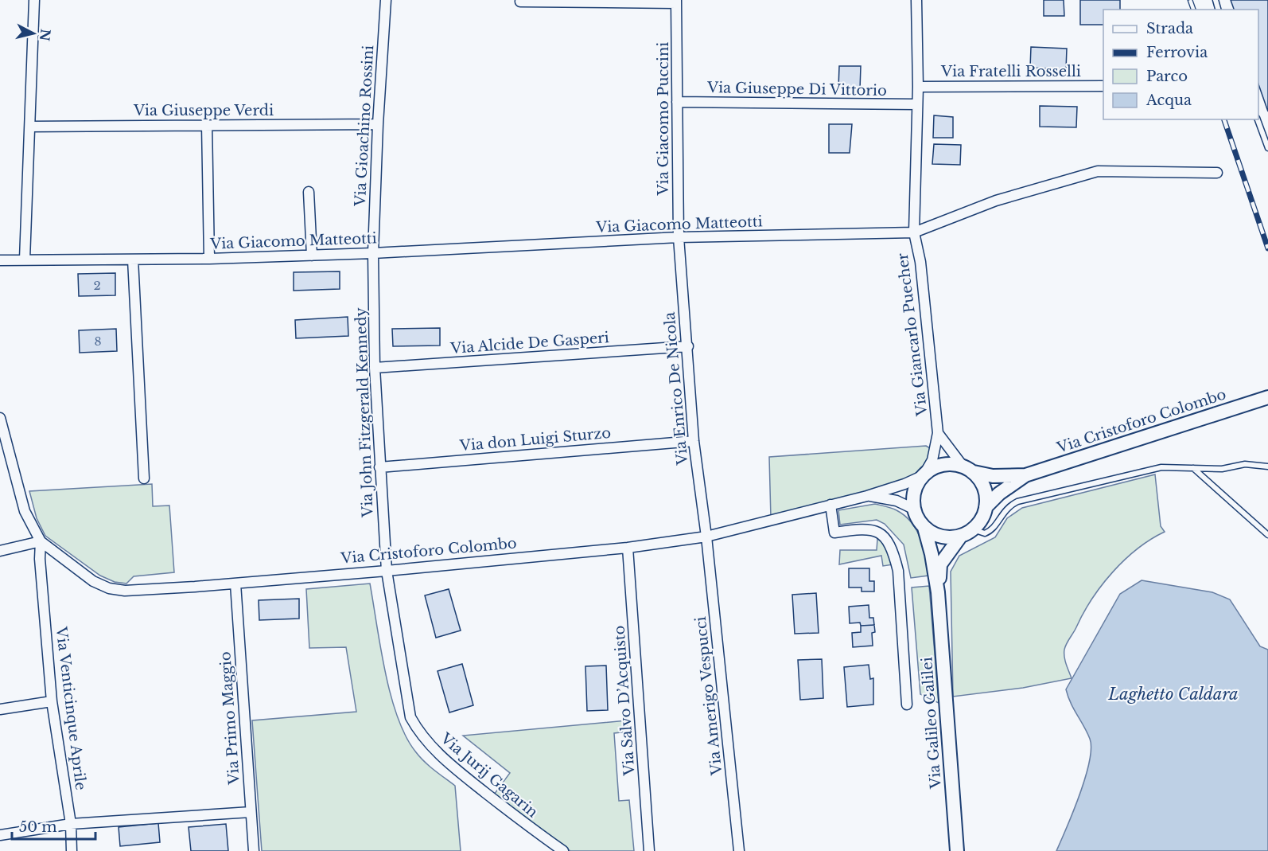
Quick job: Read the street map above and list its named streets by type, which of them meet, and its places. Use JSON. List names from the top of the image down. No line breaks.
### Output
{"streets":{"street":["Via Fratelli Rosselli","Via Giuseppe Di Vittorio","Via Giuseppe Verdi","Via Giacomo Puccini","Via Gioachino Rossini","Via Giacomo Matteotti","Via Giancarlo Puecher","Via Alcide De Gasperi","Via Enrico De Nicola","Via John Fitzgerald Kennedy","Via Cristoforo Colombo","Via don Luigi Sturzo","Via Amerigo Vespucci","Via Salvo D’Acquisto","Via Venticinque Aprile","Via Primo Maggio","Via Galileo Galilei","Via Jurij Gagarin"]},"crossings":[["Via Fratelli Rosselli","Via Giancarlo Puecher"],["Via Giuseppe Di Vittorio","Via Giacomo Puccini"],["Via Giuseppe Di Vittorio","Via Giancarlo Puecher"],["Via Giuseppe Verdi","Via Gioachino Rossini"],["Via Giacomo Puccini","Via Giacomo Matteotti"],["Via Giacomo Puccini","Via Enrico De Nicola"],["Via Gioachino Rossini","Via Giacomo Matteotti"],["Via Gioachino Rossini","Via John Fitzgerald Kennedy"],["Via Giacomo Matteotti","Via Giancarlo Puecher"],["Via Giacomo Matteotti","Via Enrico De Nicola"],["Via Giacomo Matteotti","Via John Fitzgerald Kennedy"],["Via Giancarlo Puecher","Via Cristoforo Colombo"],["Via Giancarlo Puecher","Via Galileo Galilei"],["Via Alcide De Gasperi","Via Enrico De Nicola"],["Via Alcide De Gasperi","Via John Fitzgerald Kennedy"],["Via Enrico De Nicola","Via Cristoforo Colombo"],["Via Enrico De Nicola","Via don Luigi Sturzo"],["Via Enrico De Nicola","Via Amerigo Vespucci"],["Via John Fitzgerald Kennedy","Via Cristoforo Colombo"],["Via John Fitzgerald Kennedy","Via don Luigi Sturzo"],["Via John Fitzgerald Kennedy","Via Jurij Gagarin"],["Via Cristoforo Colombo","Via Amerigo Vespucci"],["Via Cristoforo Colombo","Via Salvo D’Acquisto"],["Via Cristoforo Colombo","Via Venticinque Aprile"],["Via Cristoforo Colombo","Via Primo Maggio"],["Via Cristoforo Colombo","Via Galileo Galilei"],["Via Cristoforo Colombo","Via Jurij Gagarin"]],"water":["Laghetto Caldara"],"house_numbers":["2","8"],"legend":["Strada","Ferrovia","Parco","Acqua"],"scale_bar":"50 m","north":"right"}
